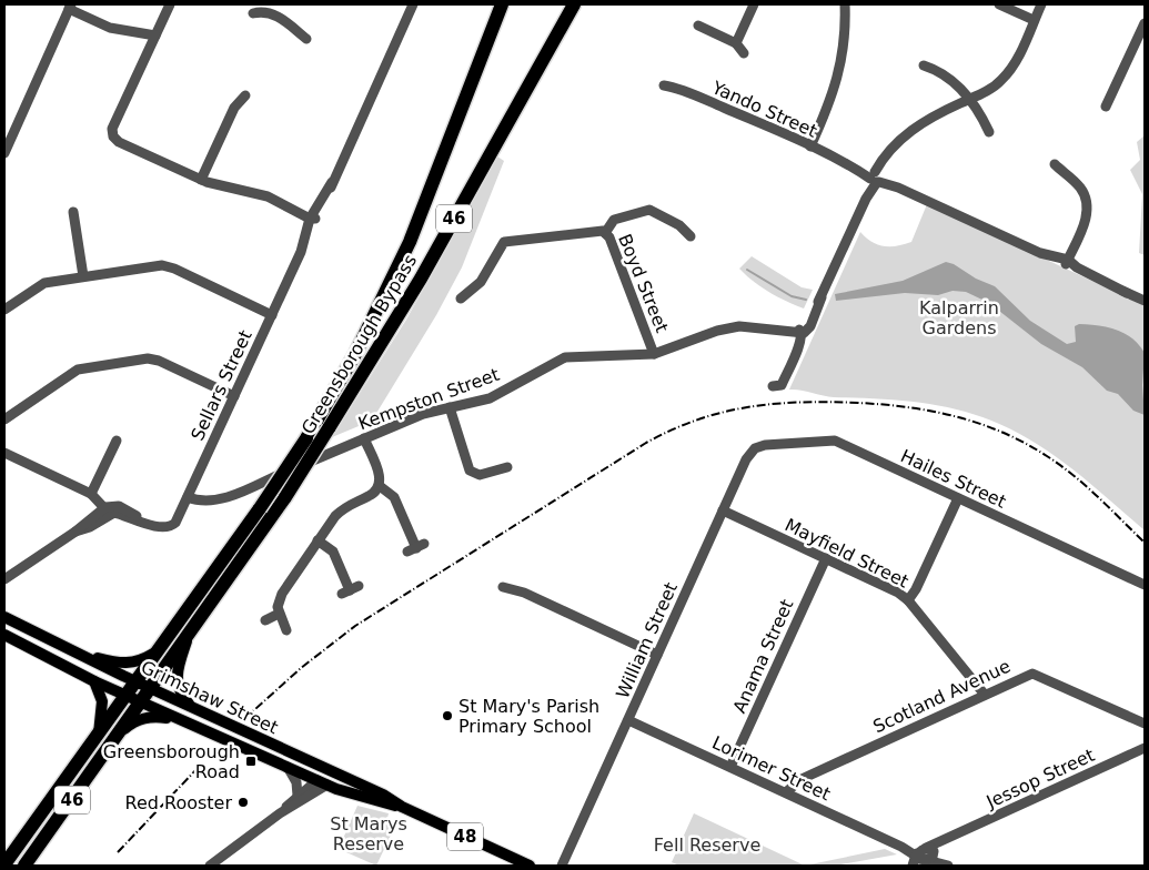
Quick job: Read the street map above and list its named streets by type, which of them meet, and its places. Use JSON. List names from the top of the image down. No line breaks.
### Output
{"streets":{"highway":["46","Greensborough Bypass"],"main road":["Grimshaw Street","48"],"street":["Yando Street","Boyd Street","Sellars Street","Kempston Street","Hailes Street","Mayfield Street","William Street","Anama Street","Scotland Avenue","Lorimer Street","Jessop Street"]},"crossings":[["46","Greensborough Bypass"],["46","Grimshaw Street"],["Boyd Street","Kempston Street"],["Greensborough Bypass","Grimshaw Street"],["Sellars Street","Kempston Street"],["Hailes Street","William Street"],["Mayfield Street","William Street"],["Mayfield Street","Anama Street"],["Mayfield Street","Scotland Avenue"],["William Street","Lorimer Street"],["Anama Street","Lorimer Street"],["Scotland Avenue","Lorimer Street"],["Lorimer Street","Jessop Street"]],"parks":["Kalparrin Gardens","St Marys Reserve","Fell Reserve"],"places":{"other":["St Mary's Parish Primary School","Red Rooster"],"transit":["Greensborough Road"]}}
